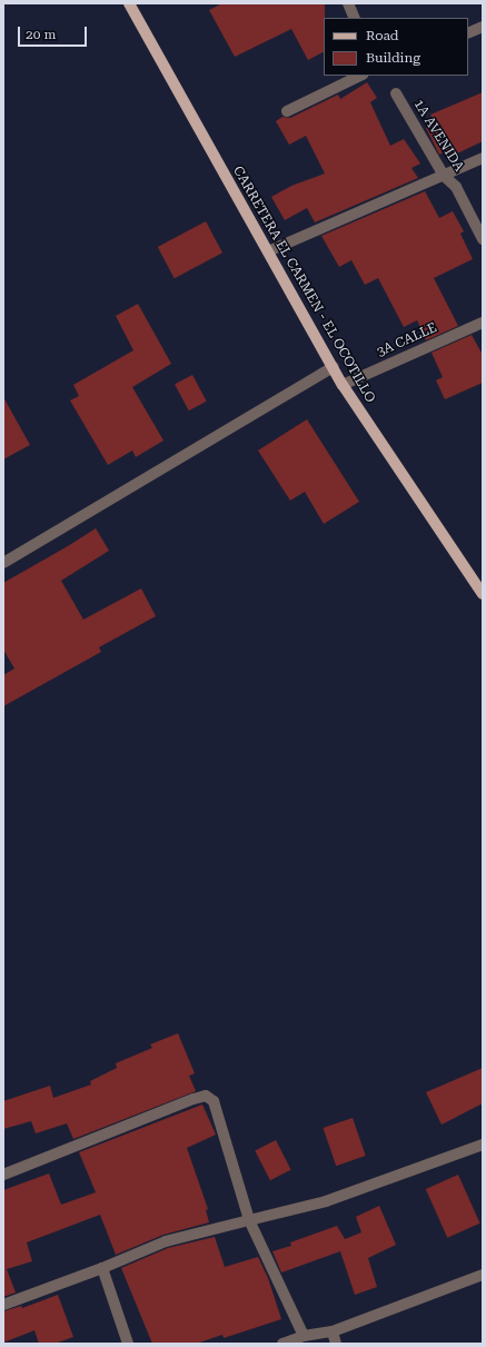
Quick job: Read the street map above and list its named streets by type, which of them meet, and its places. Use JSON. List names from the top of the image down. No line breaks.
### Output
{"streets":{"main road":["CARRETERA EL CARMEN - EL OCOTILLO"],"street":["1A AVENIDA","3A CALLE"]},"crossings":[["CARRETERA EL CARMEN - EL OCOTILLO","3A CALLE"]],"legend":["Road","Building"],"scale_bar":"20 m"}
